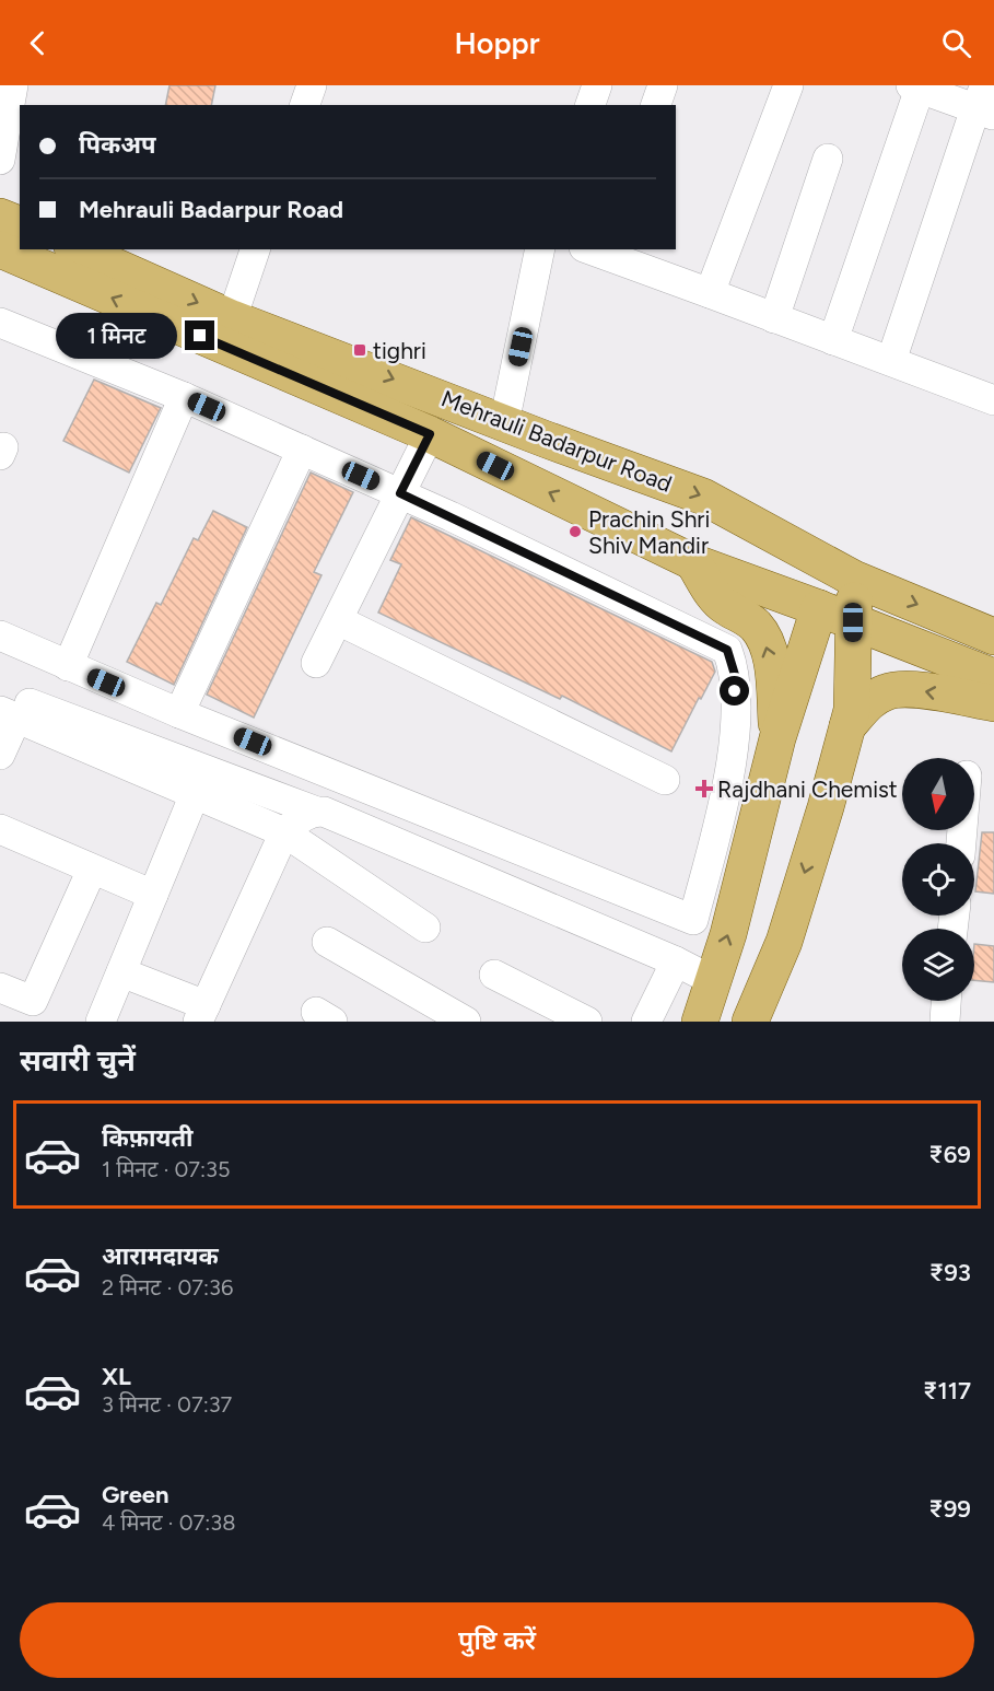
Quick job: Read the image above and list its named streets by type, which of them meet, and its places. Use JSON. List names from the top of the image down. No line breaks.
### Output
{"streets":{"main road":["Mehrauli Badarpur Road"]},"places":{"transit":["tighri"],"other":["Prachin Shri Shiv Mandir"],"health":["Rajdhani Chemist"]},"north":"bottom","page":{"header":"Hoppr","banner":["पिकअप","Mehrauli Badarpur Road"],"bubble":"1 मिनट","heading":"सवारी चुनें","list":[{"name":"किफ़ायती","note":"1 मिनट · 07:35","value":"₹69"},{"name":"आरामदायक","note":"2 मिनट · 07:36","value":"₹93"},{"name":"XL","note":"3 मिनट · 07:37","value":"₹117"},{"name":"Green","note":"4 मिनट · 07:38","value":"₹99"}],"buttons":"पुष्टि करें"}}
